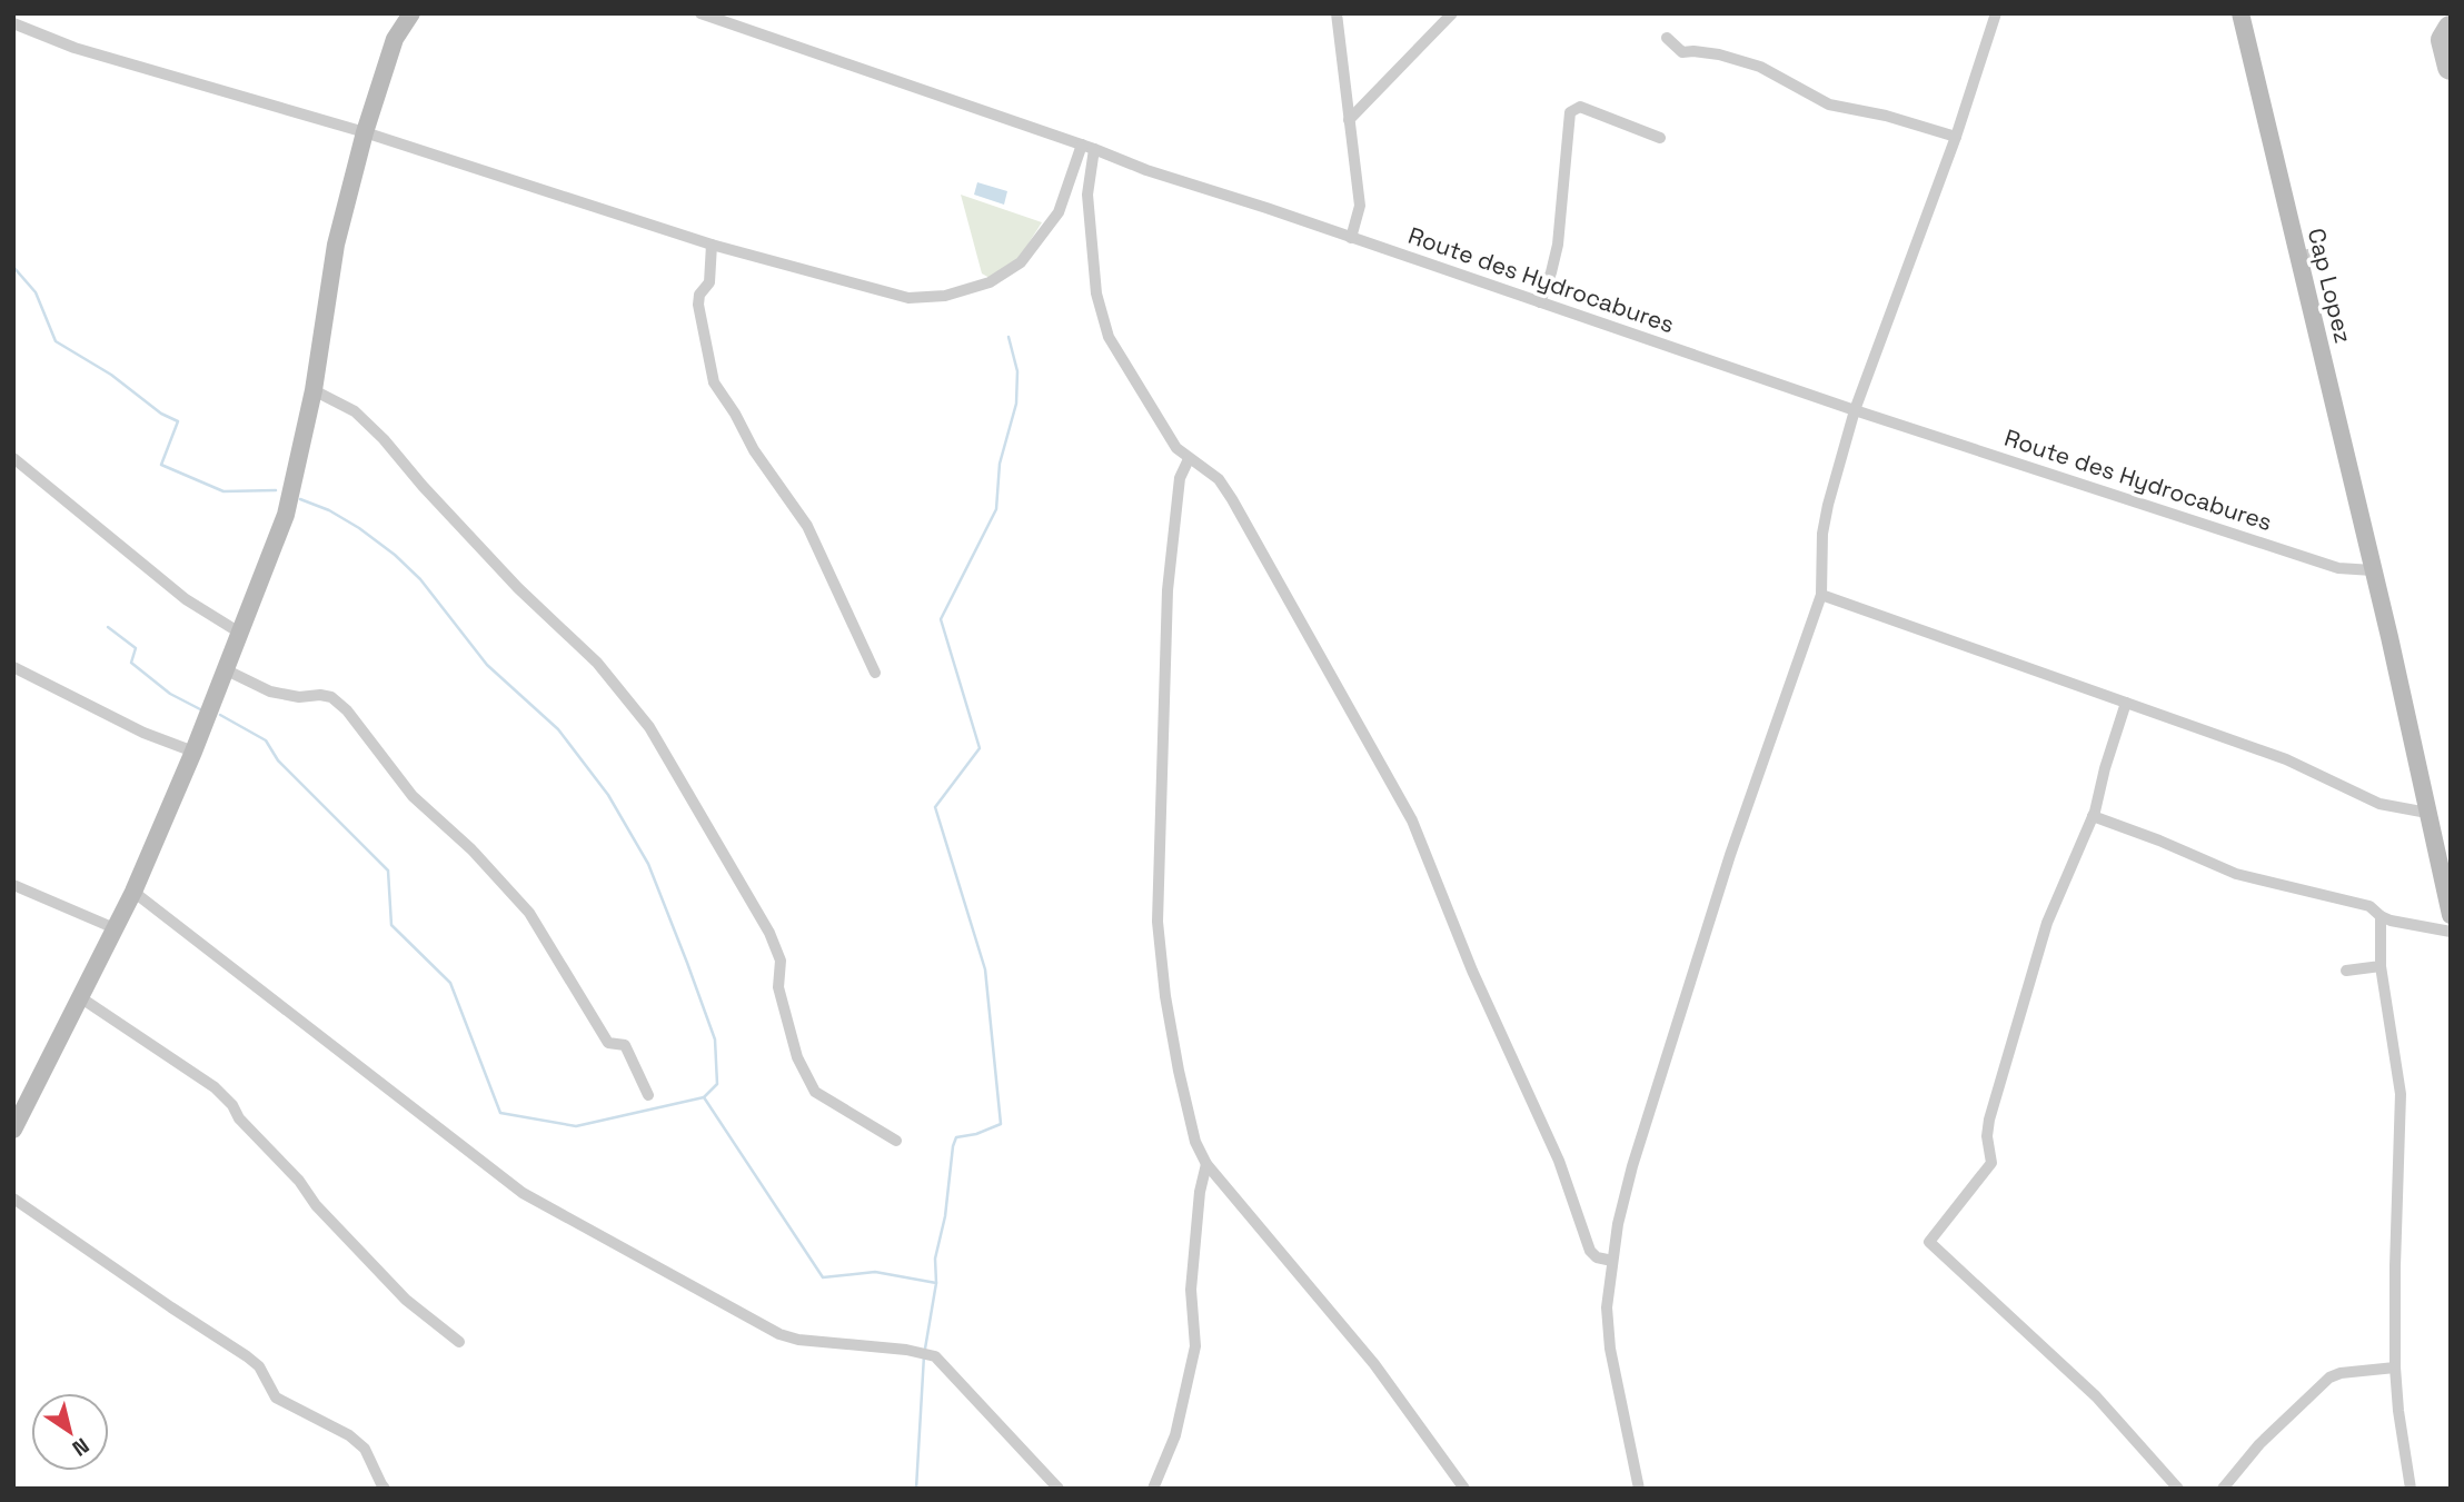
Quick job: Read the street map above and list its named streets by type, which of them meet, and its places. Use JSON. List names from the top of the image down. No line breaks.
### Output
{"streets":{"street":["Route des Hydrocabures","Cap Lopez"]},"crossings":[["Route des Hydrocabures","Cap Lopez"]],"north":"bottom right"}
